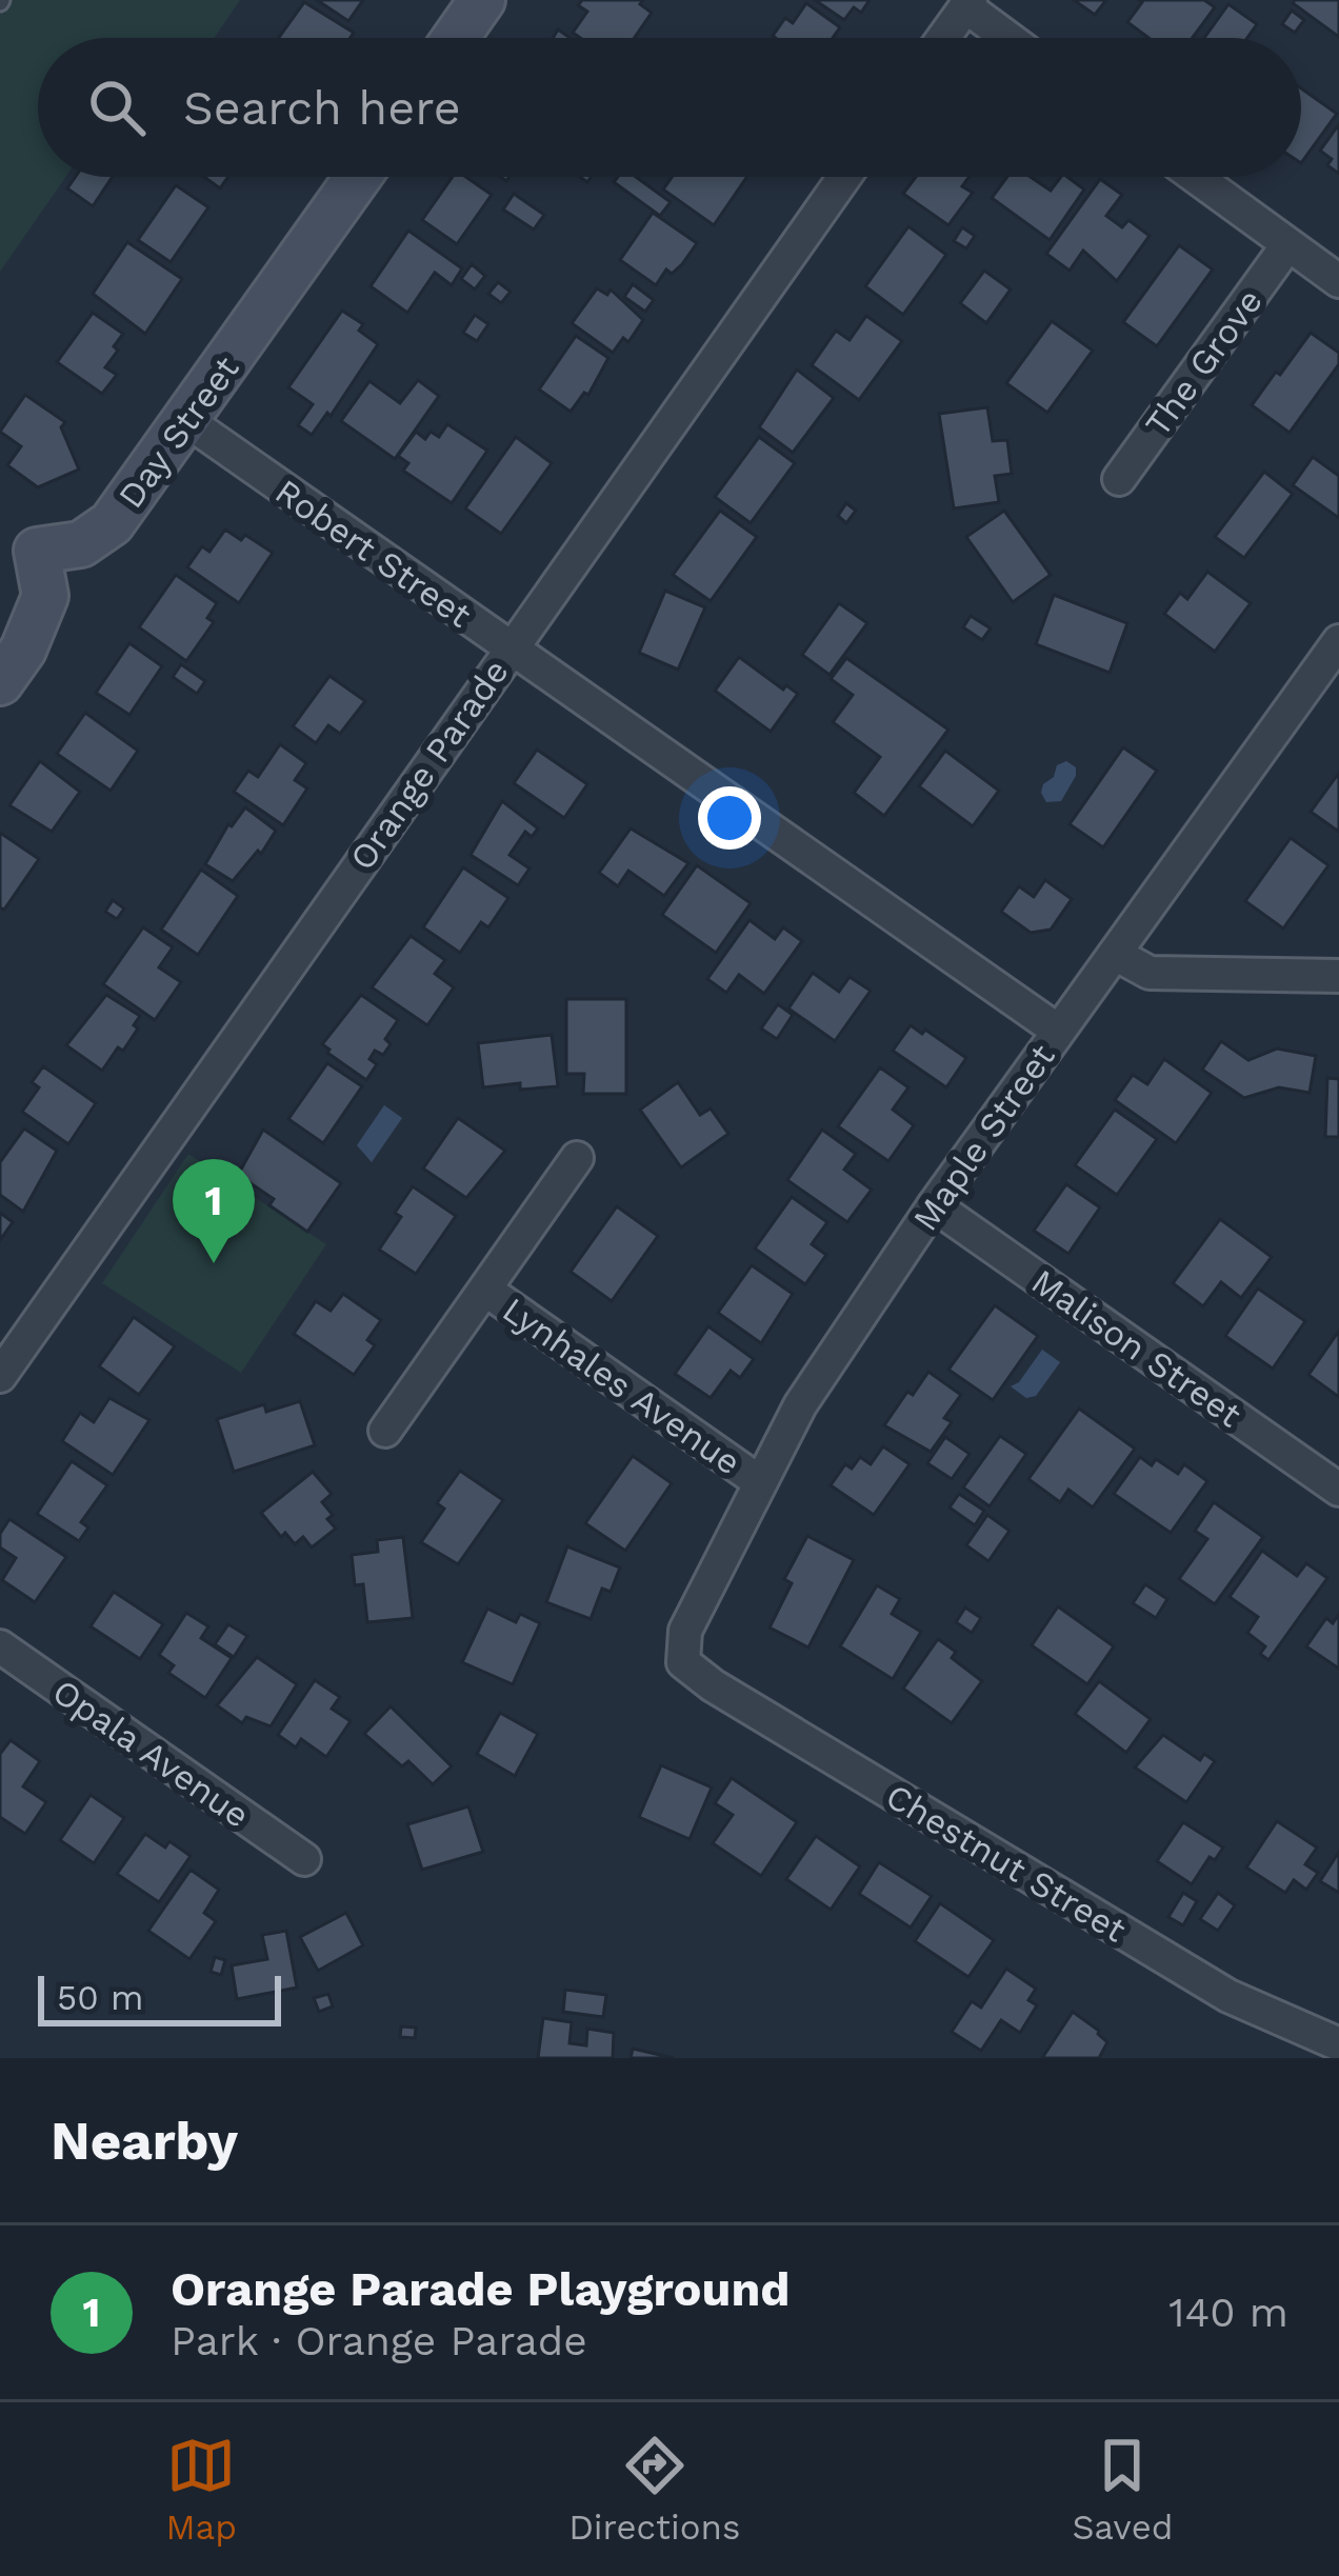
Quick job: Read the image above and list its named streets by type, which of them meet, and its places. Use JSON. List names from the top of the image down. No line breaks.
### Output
{"streets":{"street":["The Grove","Day Street","Robert Street","Orange Parade","Maple Street","Malison Street","Lynhales Avenue","Opala Avenue","Chestnut Street"]},"crossings":[["Day Street","Robert Street"],["Robert Street","Orange Parade"],["Robert Street","Maple Street"],["Maple Street","Malison Street"],["Maple Street","Lynhales Avenue"],["Maple Street","Chestnut Street"]],"scale_bar":"50 m","page":{"search":"Search here","pins":"1","scale":"50 m","heading":"Nearby","list":[{"mark":"1","name":"Orange Parade Playground","note":"Park · Orange Parade","value":"140 m"}],"nav":["Map","Directions","Saved"]}}
